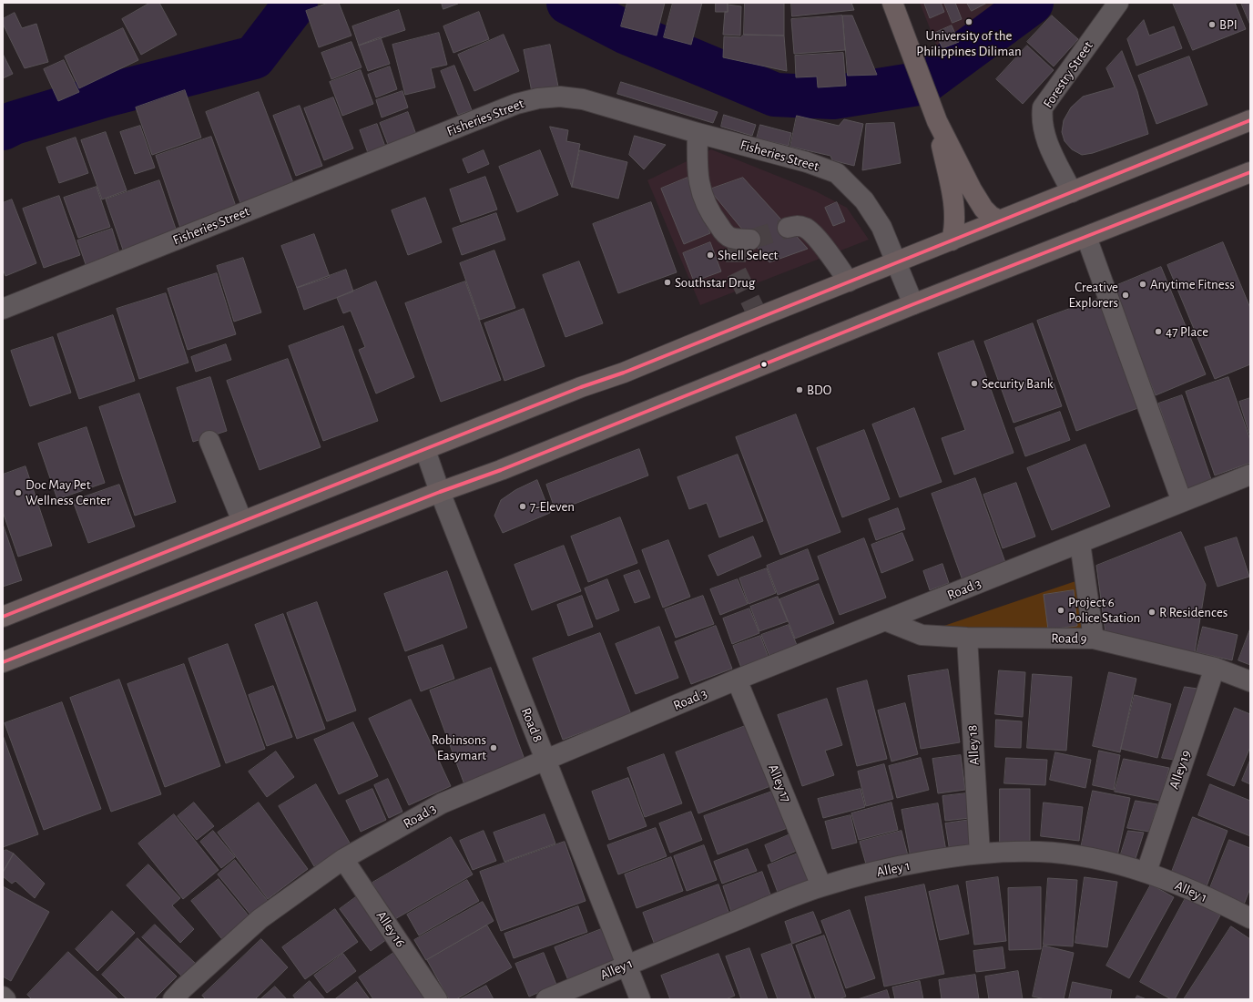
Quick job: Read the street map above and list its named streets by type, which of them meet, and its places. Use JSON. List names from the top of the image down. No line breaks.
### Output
{"streets":{"street":["Forestry Street","Fisheries Street","Road 3","Road 9","Road 8","Alley 18","Alley 19","Alley 17","Alley 1","Alley 16"]},"crossings":[["Road 3","Road 9"],["Road 3","Road 8"],["Road 3","Alley 17"],["Road 3","Alley 16"],["Road 9","Alley 18"],["Road 9","Alley 19"],["Road 8","Alley 1"],["Alley 18","Alley 1"],["Alley 19","Alley 1"],["Alley 17","Alley 1"]],"places":["University of the Philippines Diliman","BPI","Shell Select","Southstar Drug","Anytime Fitness","Creative Explorers","47 Place","Security Bank","BDO","Doc May Pet Wellness Center","7-Eleven","Project 6 Police Station","R Residences","Robinsons Easymart"]}
